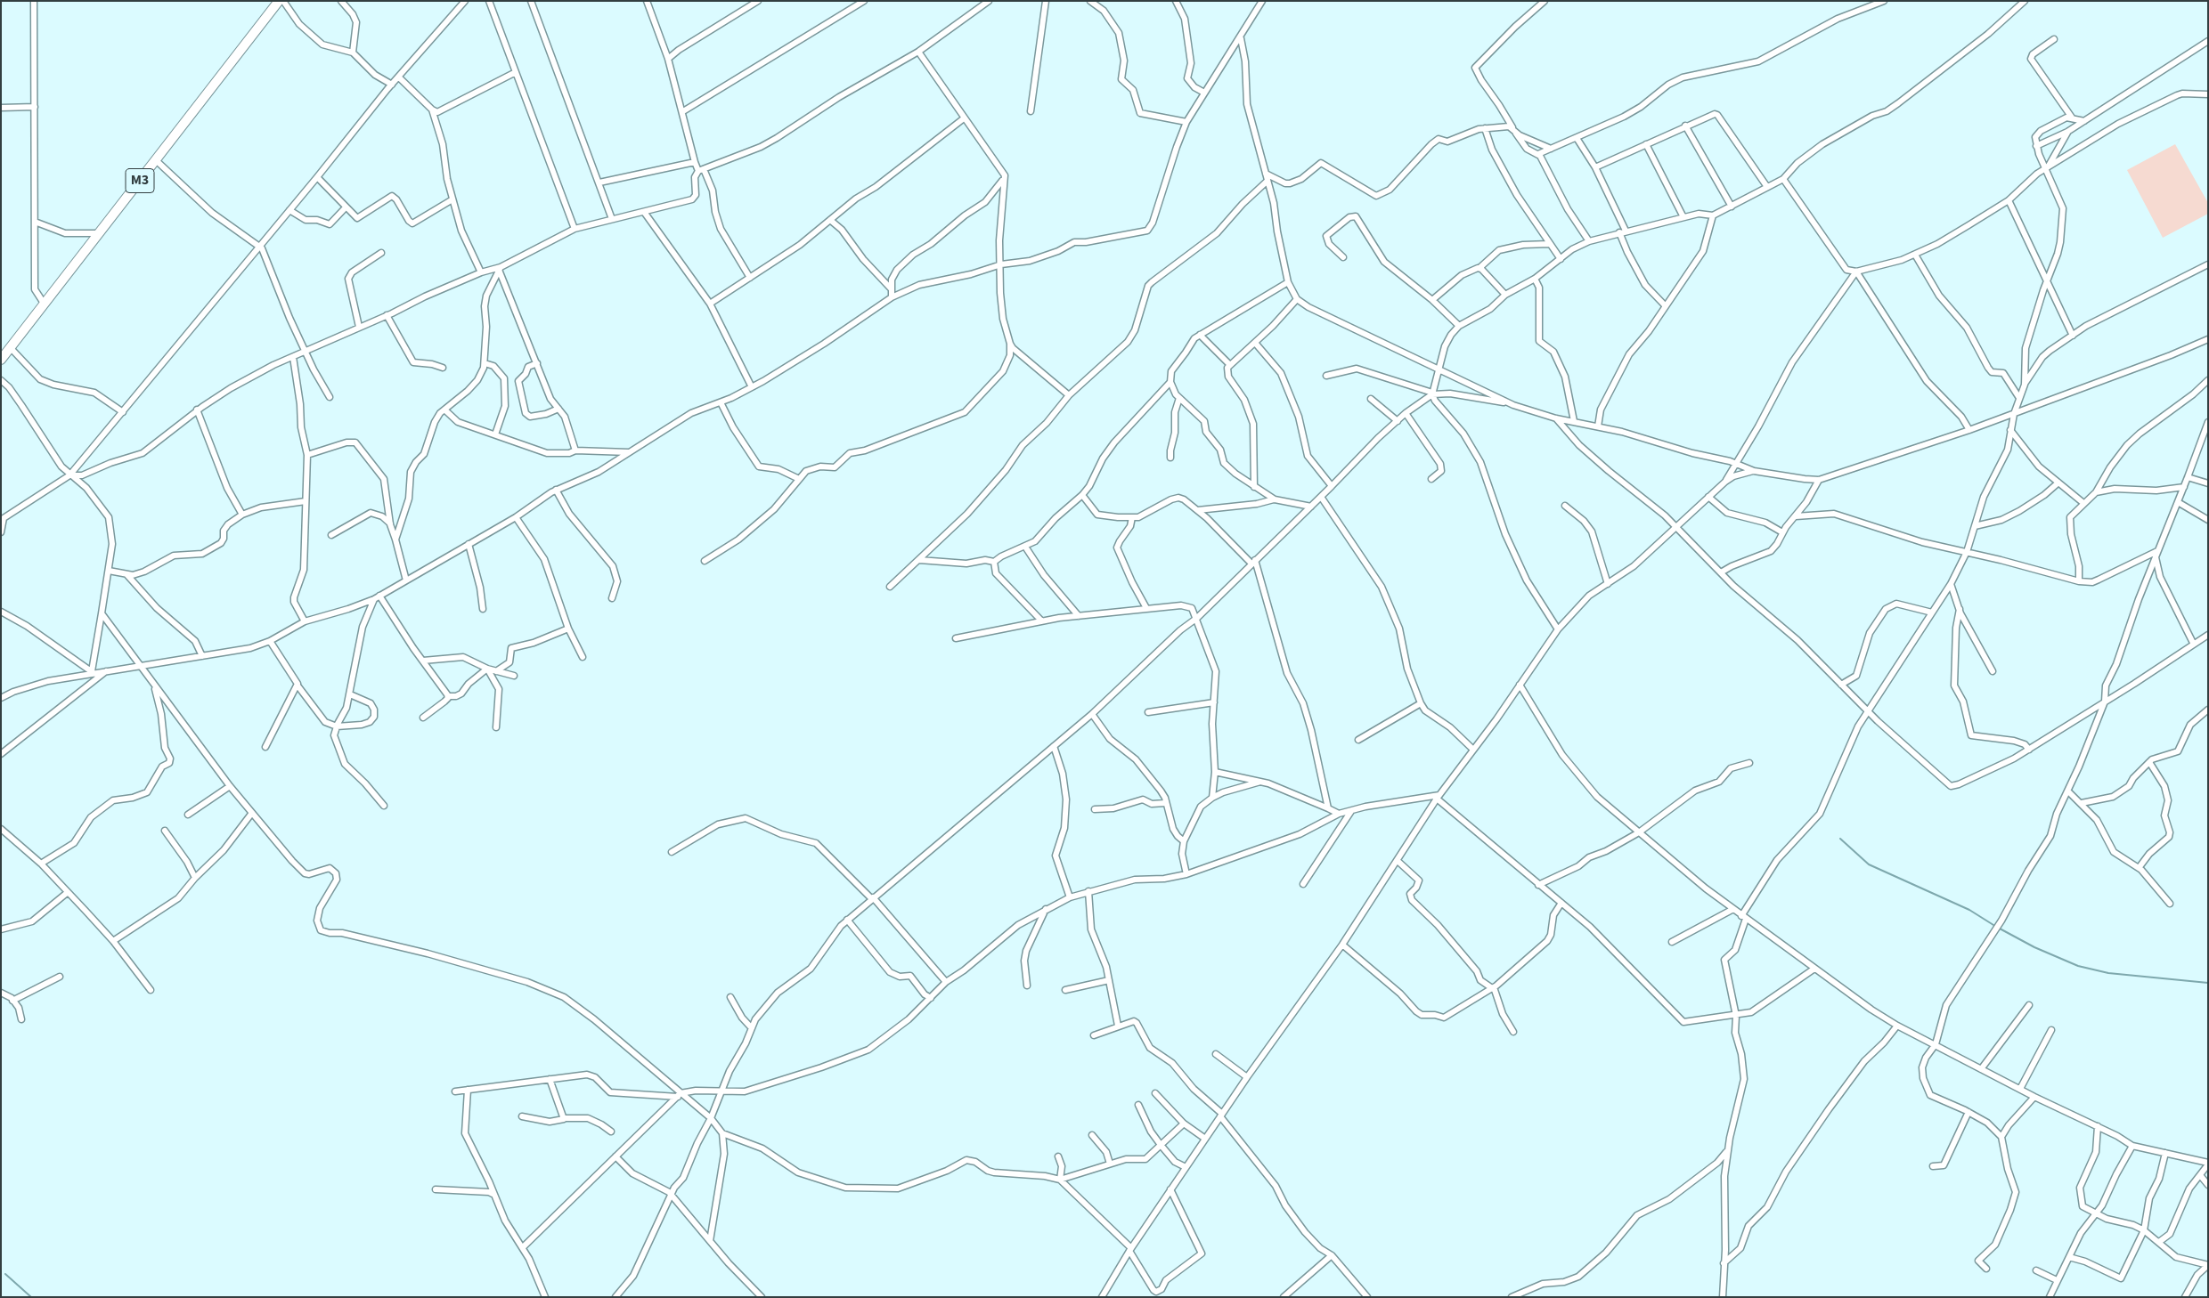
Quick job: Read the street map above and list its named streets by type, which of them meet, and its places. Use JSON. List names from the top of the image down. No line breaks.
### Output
{"streets":{"main road":["M3"]}}
